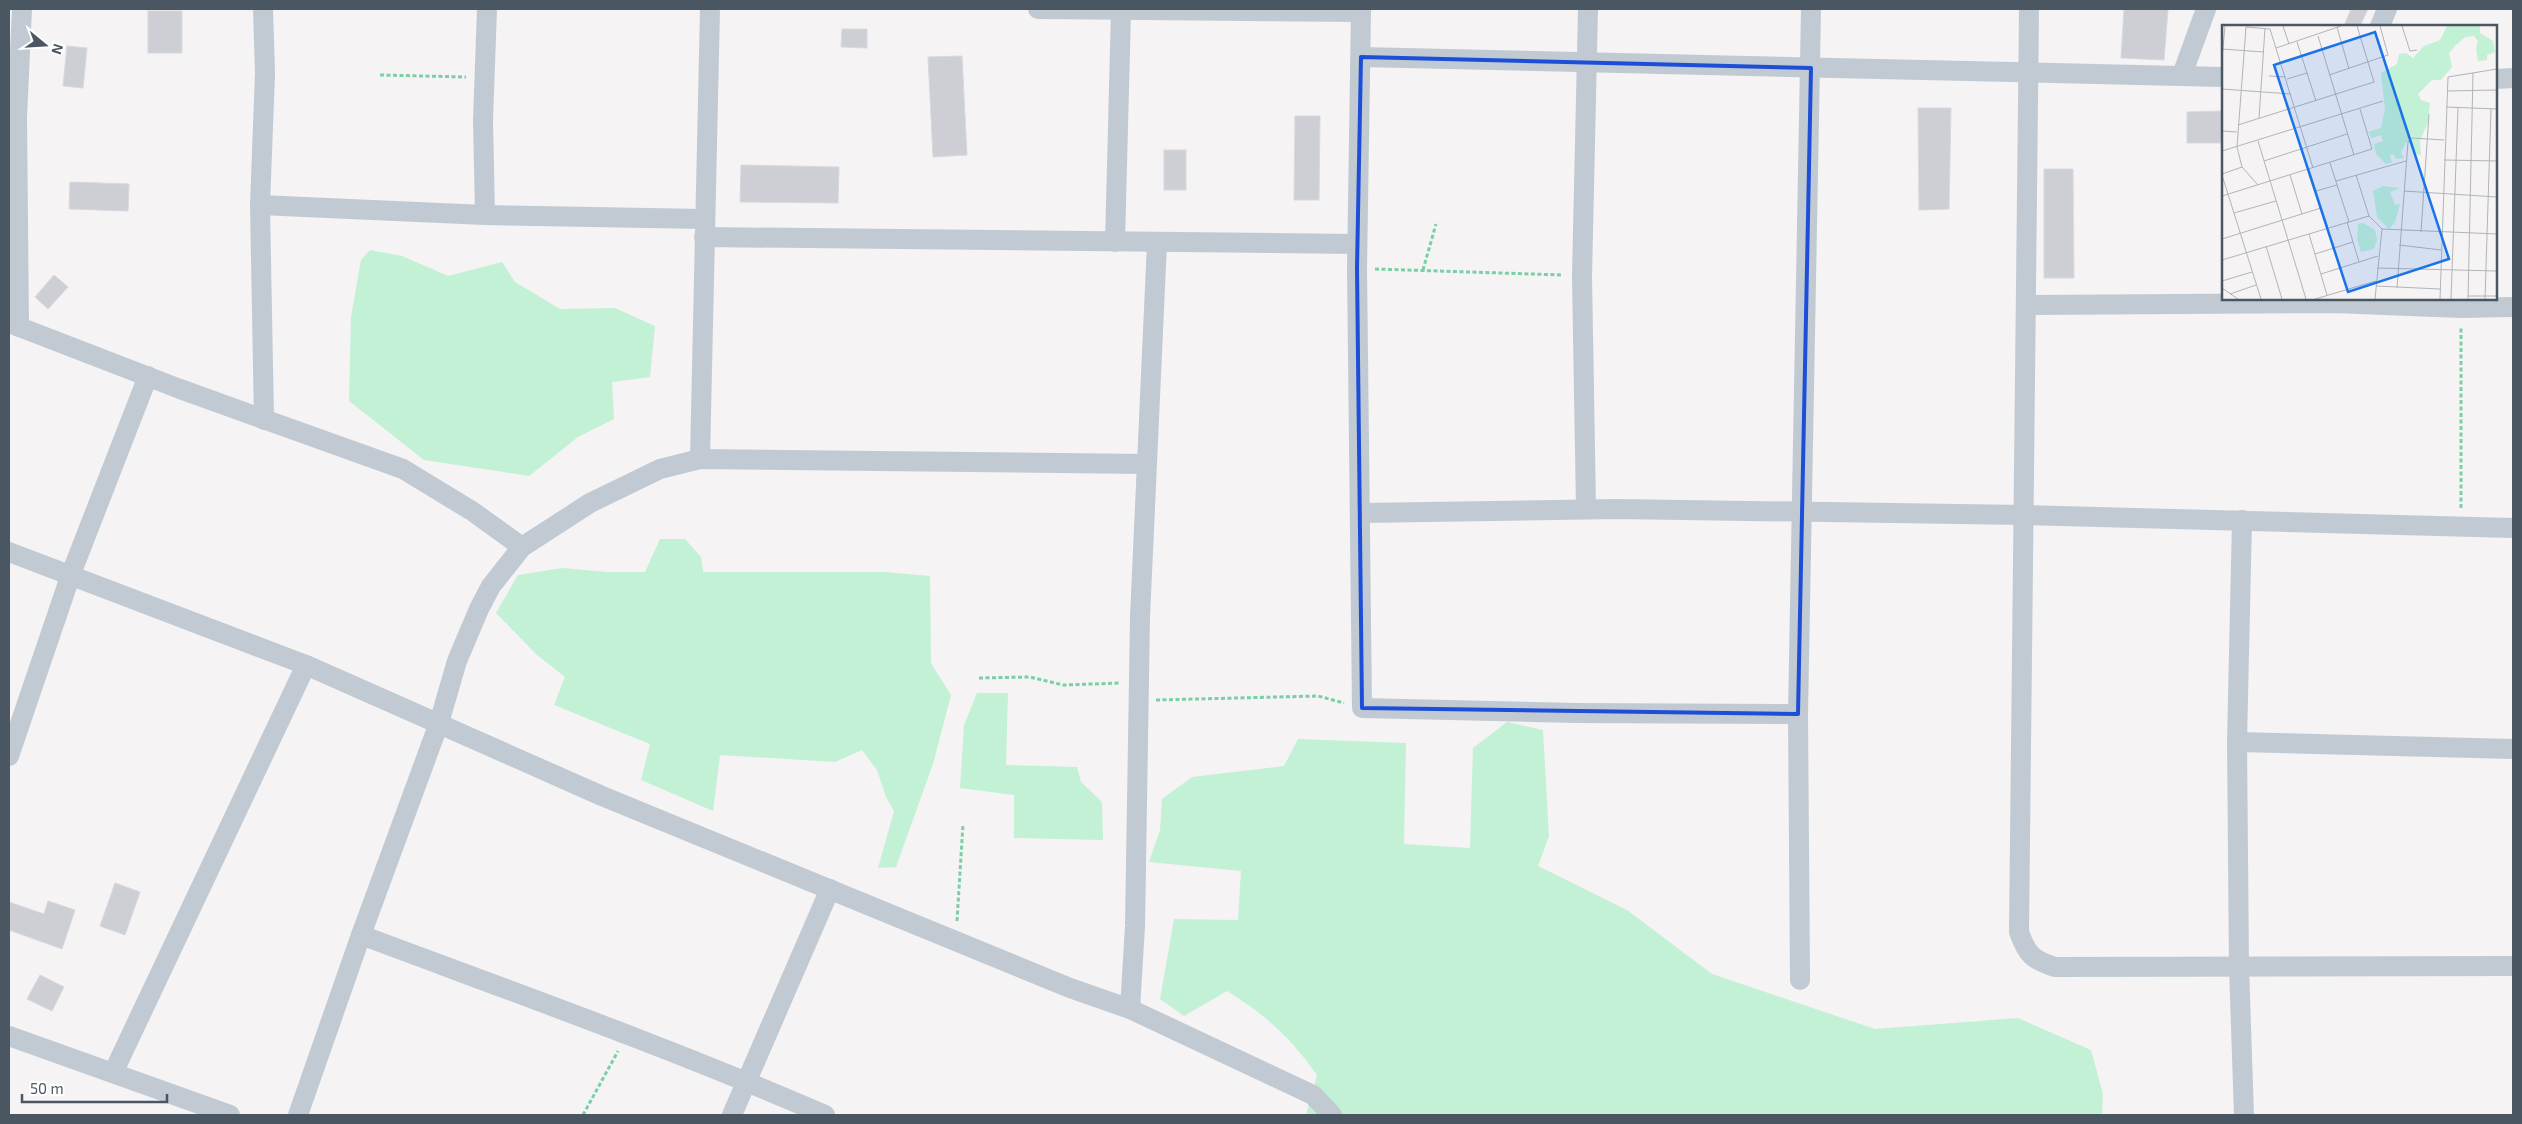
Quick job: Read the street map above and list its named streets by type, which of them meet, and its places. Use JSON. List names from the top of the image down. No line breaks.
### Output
{"scale_bar":"50 m","north":"right"}
